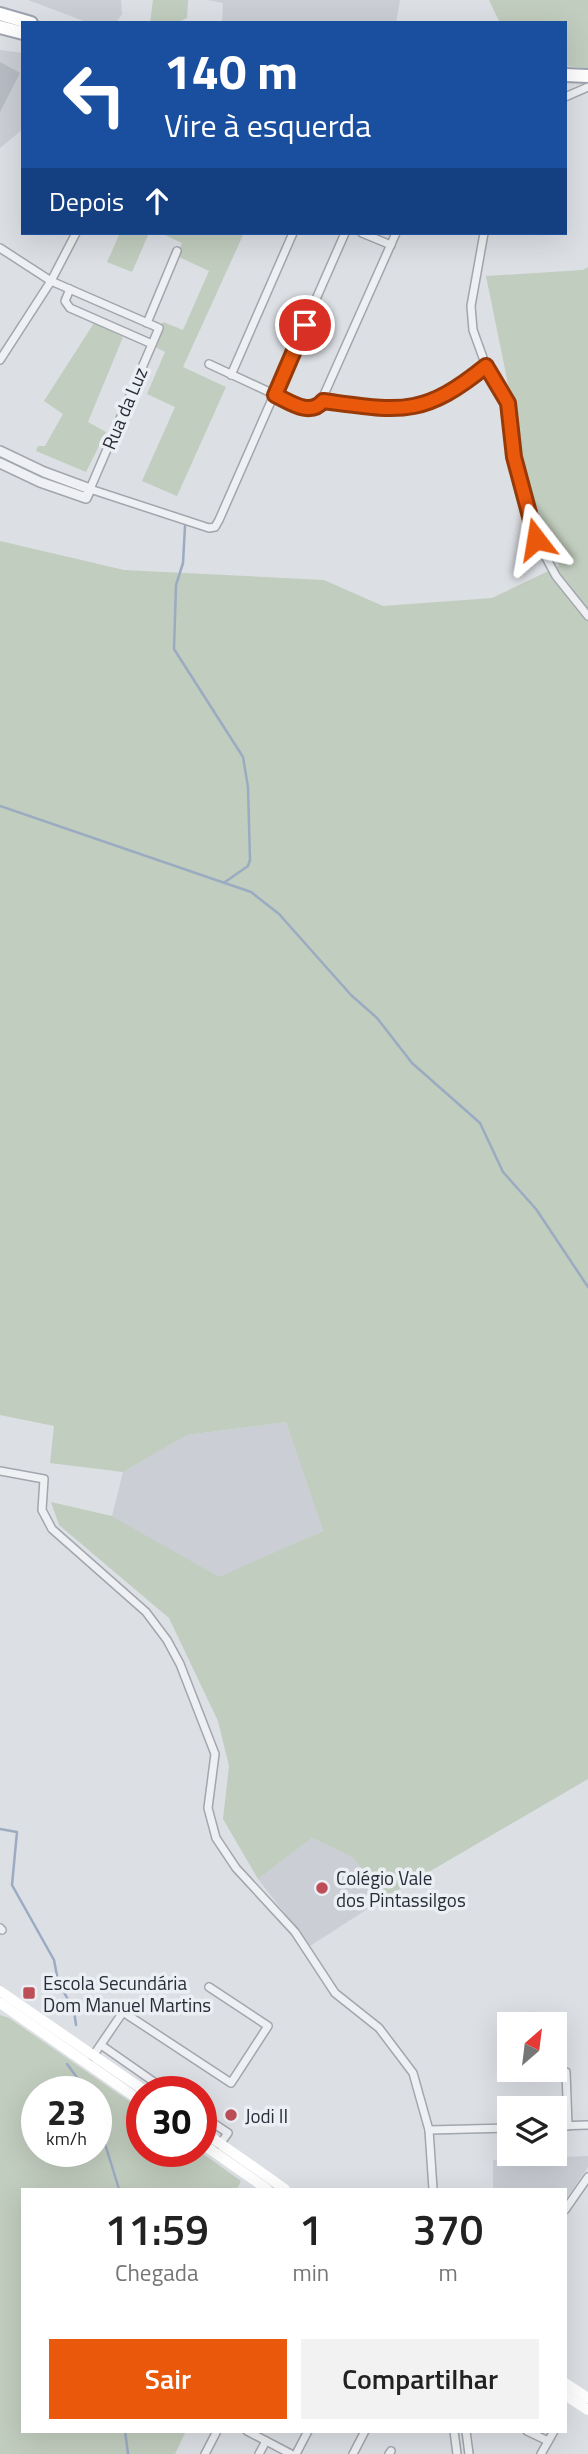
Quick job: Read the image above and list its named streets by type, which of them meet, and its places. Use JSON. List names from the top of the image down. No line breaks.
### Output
{"streets":{"street":["Rua da Luz"]},"places":{"other":["Colégio Vale dos Pintassilgos","Jodi II"],"transit":["Escola Secundária Dom Manuel Martins"]},"north":"top right","page":{"turn":["140 m","Vire à esquerda"],"then":"Depois","speed":"23 km/h","limit":"30","eta":["11:59","Chegada","1","min","370","m"],"buttons":["Sair","Compartilhar"]}}
